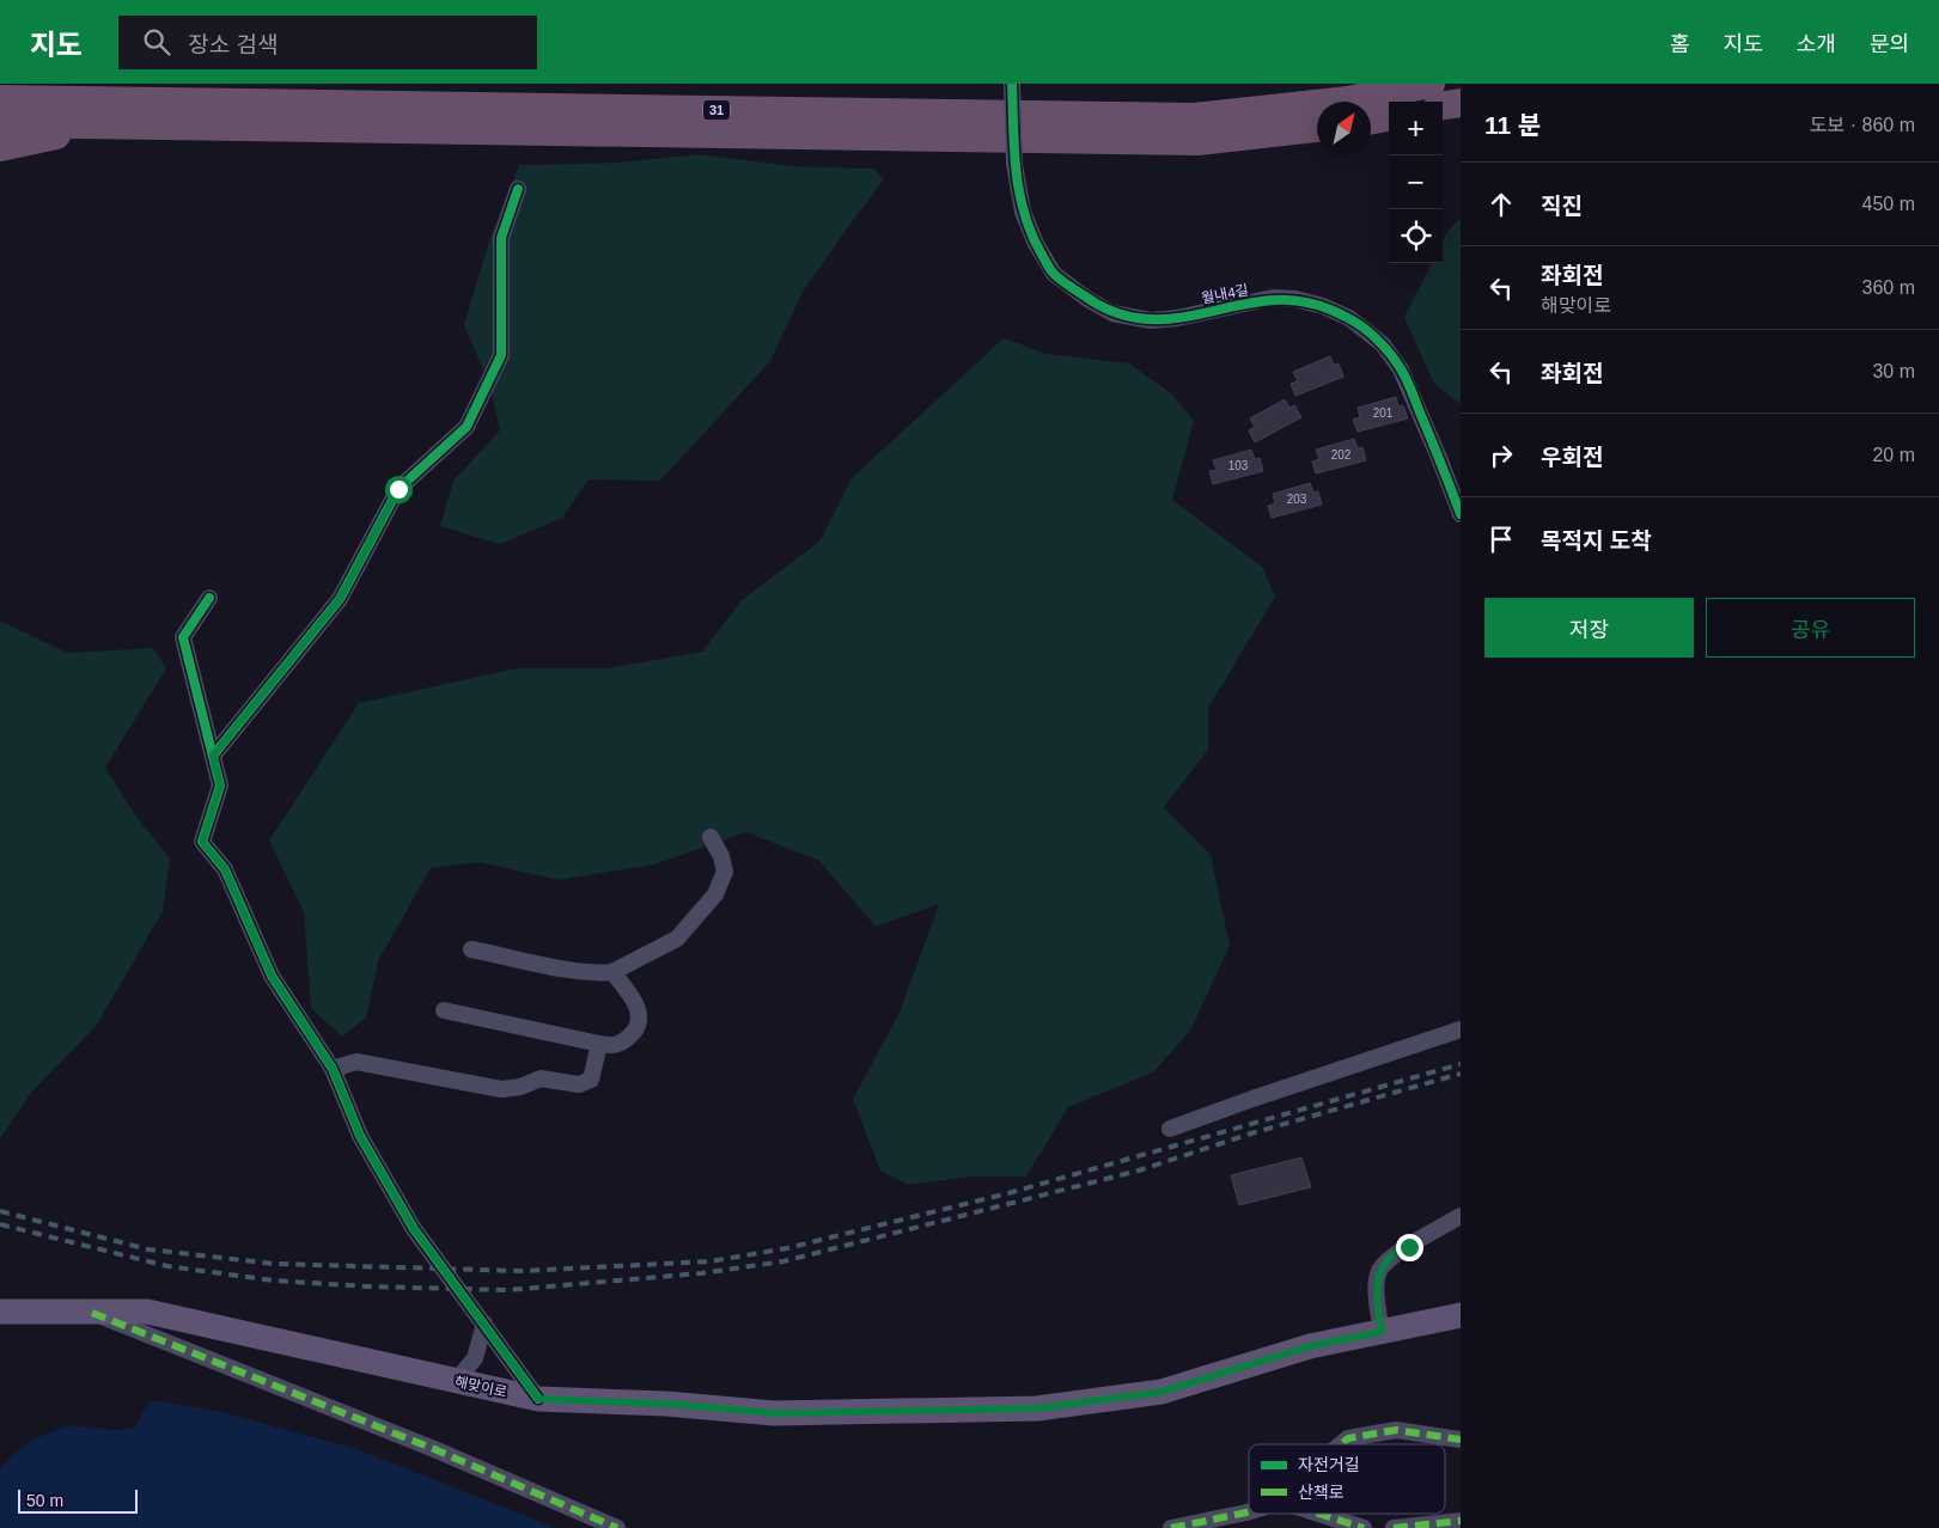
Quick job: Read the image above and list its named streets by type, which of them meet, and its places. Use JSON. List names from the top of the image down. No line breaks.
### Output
{"streets":{"highway":["31"],"main road":["해맞이로"],"street":["월내4길"]},"house_numbers":["201","202","103","203"],"legend":["자전거길","산책로"],"scale_bar":"50 m","north":"top right","page":{"header":"지도","search":"장소 검색","nav":["홈","지도","소개","문의"],"heading":["11 분","도보 · 860 m"],"map_buttons":["+","−"],"list":[["직진","450 m"],["좌회전","해맞이로","360 m"],["좌회전","30 m"],["우회전","20 m"],"목적지 도착"],"buttons":["저장","공유"],"scale":"50 m"}}
